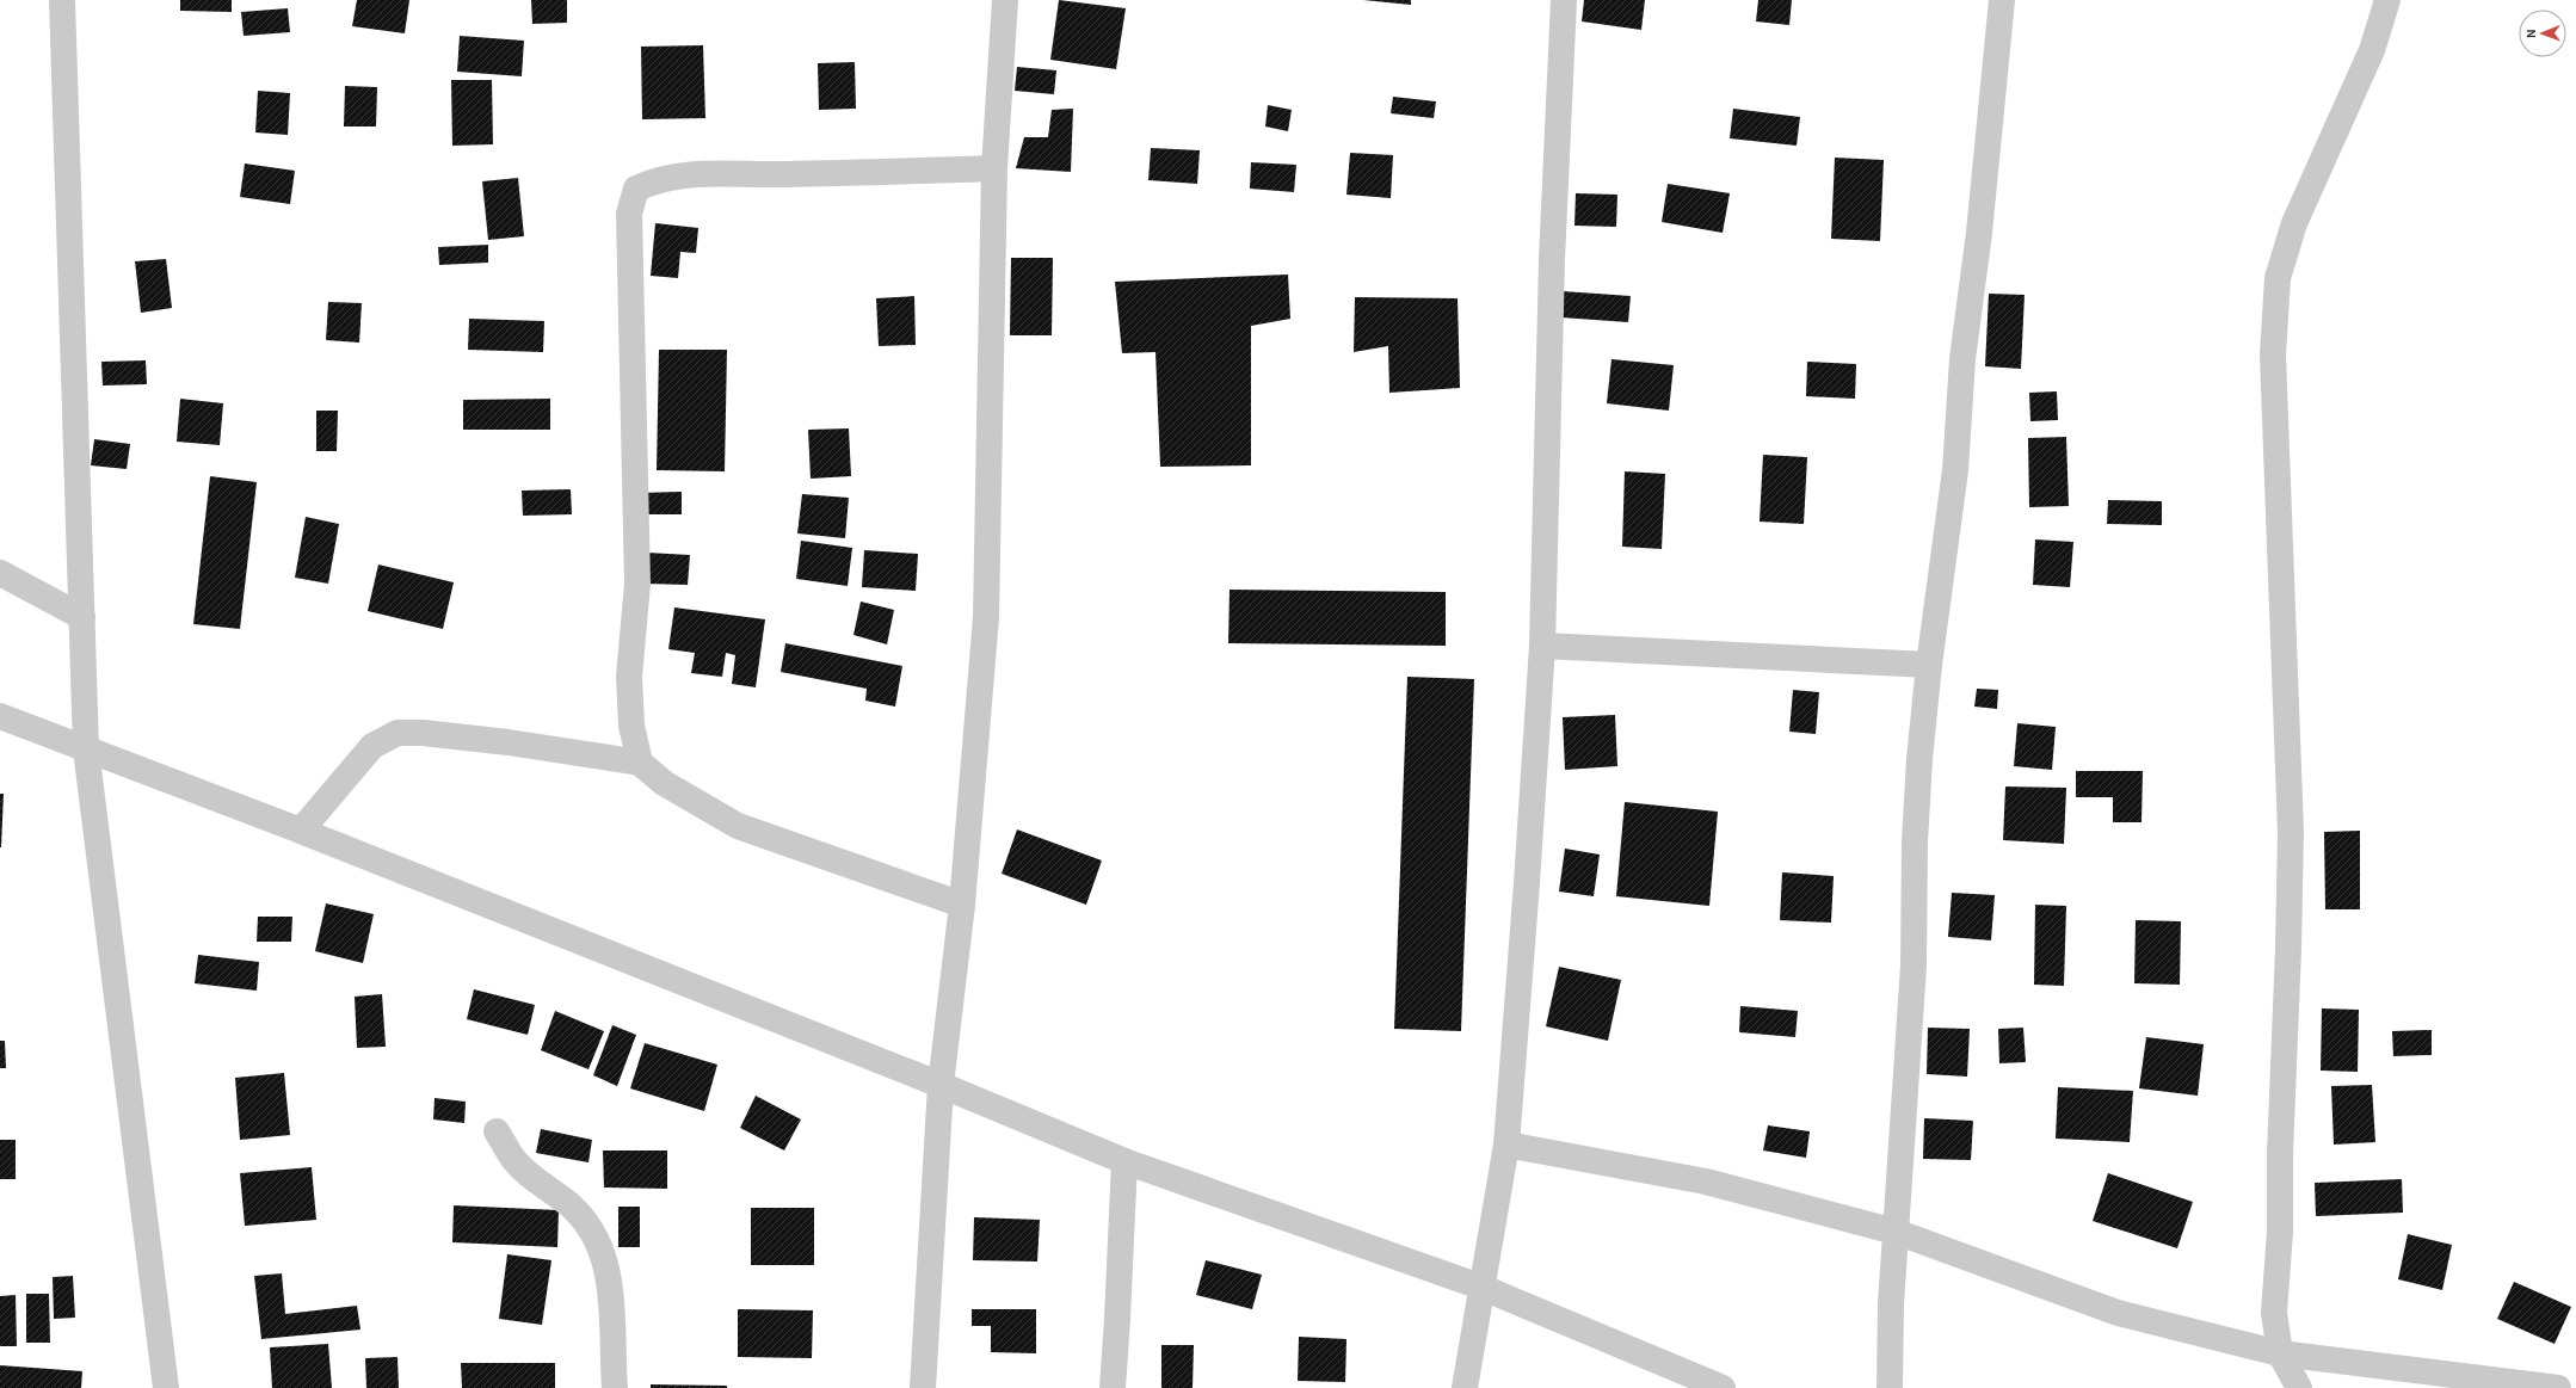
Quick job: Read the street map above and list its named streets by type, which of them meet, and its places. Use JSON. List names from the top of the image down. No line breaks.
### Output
{"north":"left"}
